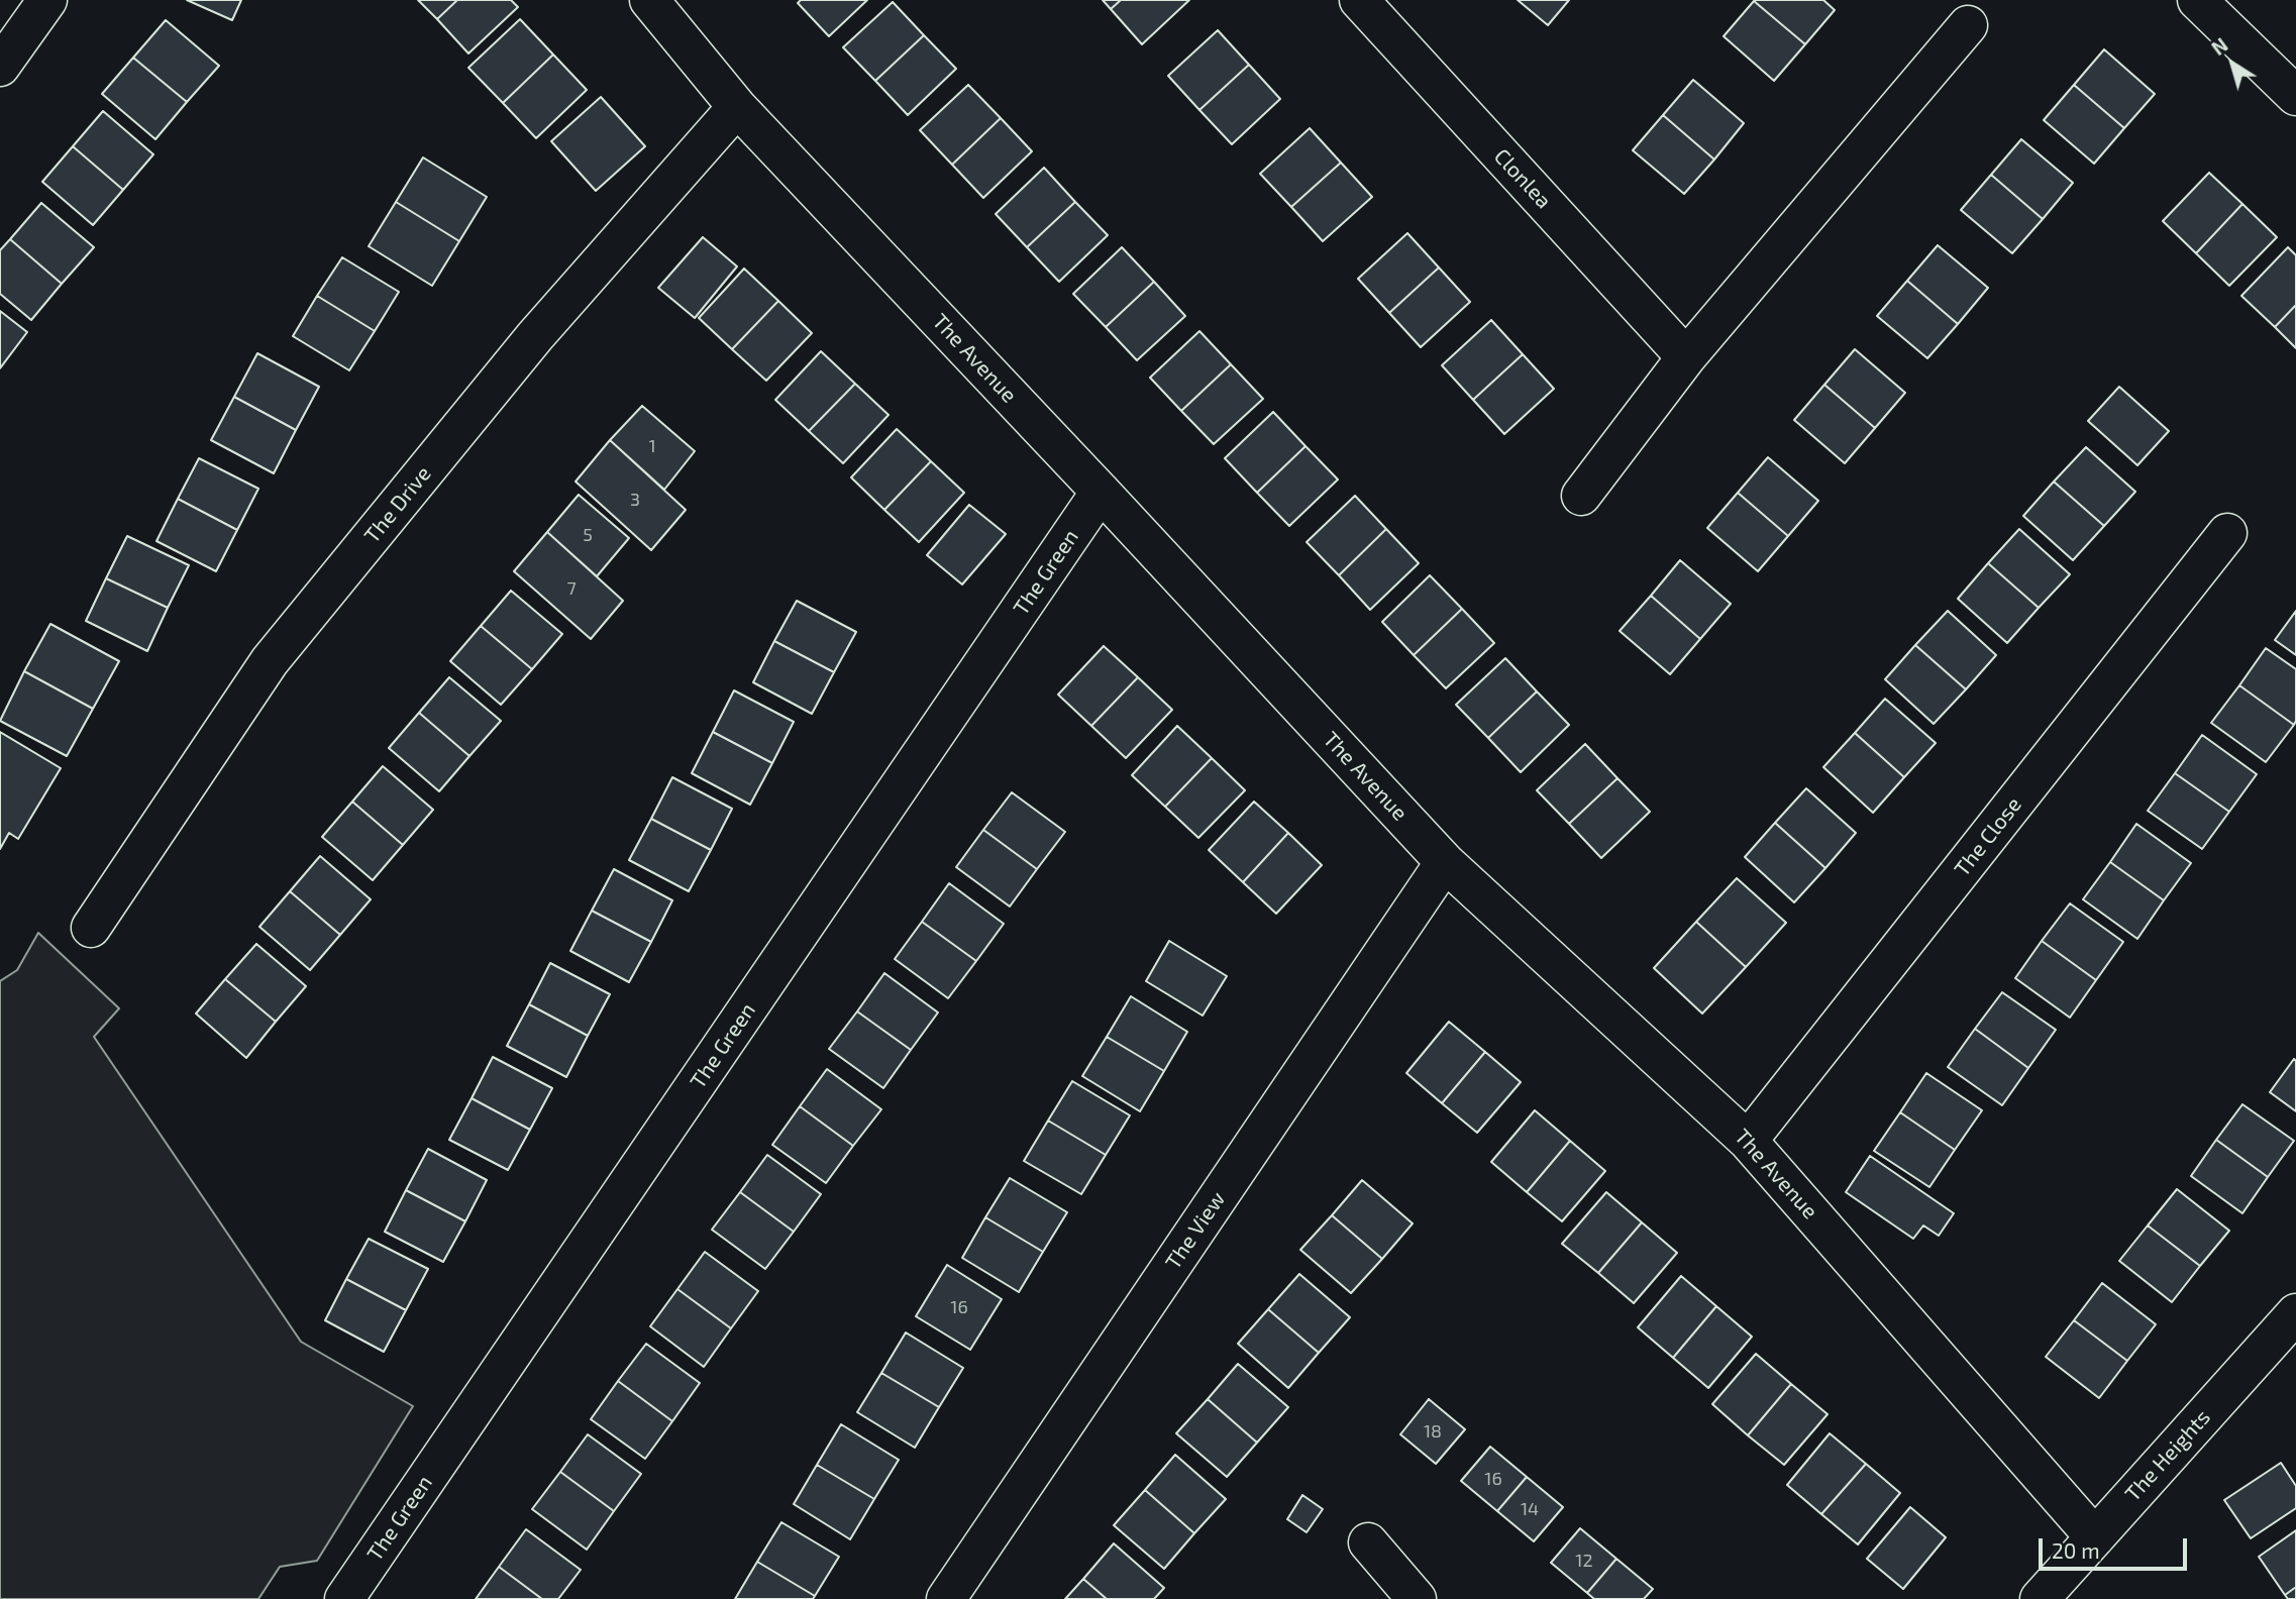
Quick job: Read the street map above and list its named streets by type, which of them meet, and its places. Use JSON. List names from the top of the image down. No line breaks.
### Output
{"streets":{"street":["Clonlea","The Avenue","The Drive","The Green","The Close","The View","The Heights"]},"crossings":[["The Avenue","The Drive"],["The Avenue","The Green"],["The Avenue","The Close"],["The Avenue","The View"],["The Avenue","The Heights"]],"house_numbers":["1","3","5","7","16","18","16","14","12"],"scale_bar":"20 m","north":"top left"}
